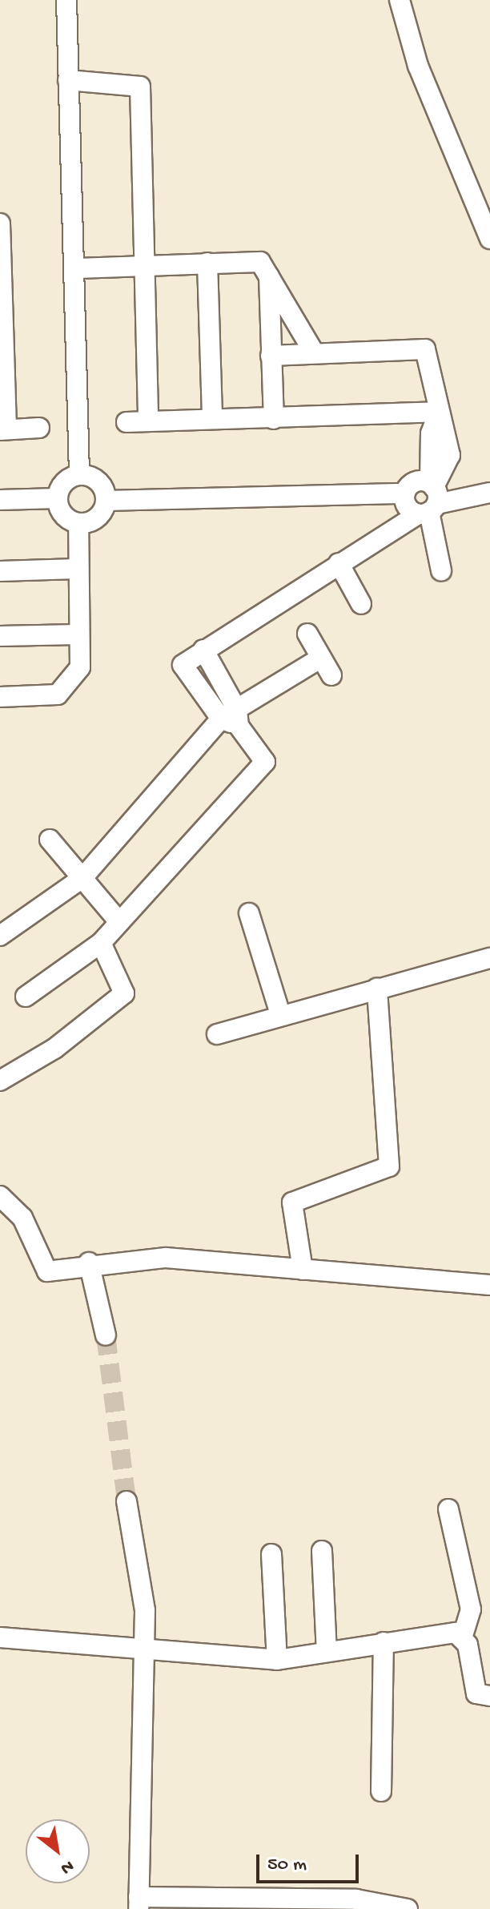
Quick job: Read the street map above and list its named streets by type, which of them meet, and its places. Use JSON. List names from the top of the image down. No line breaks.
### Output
{"scale_bar":"50 m","north":"bottom right"}
